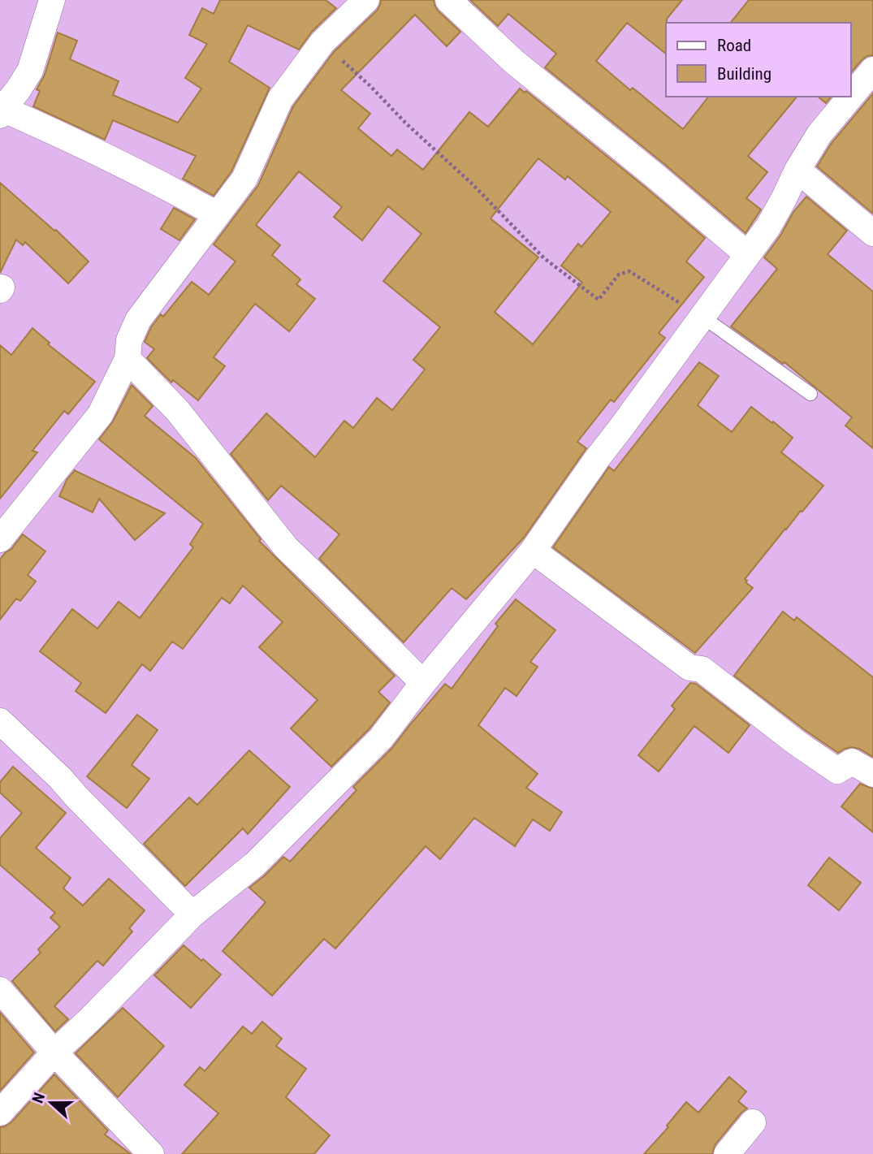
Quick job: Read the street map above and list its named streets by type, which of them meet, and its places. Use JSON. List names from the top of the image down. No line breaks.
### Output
{"legend":["Road","Building"],"north":"left"}
